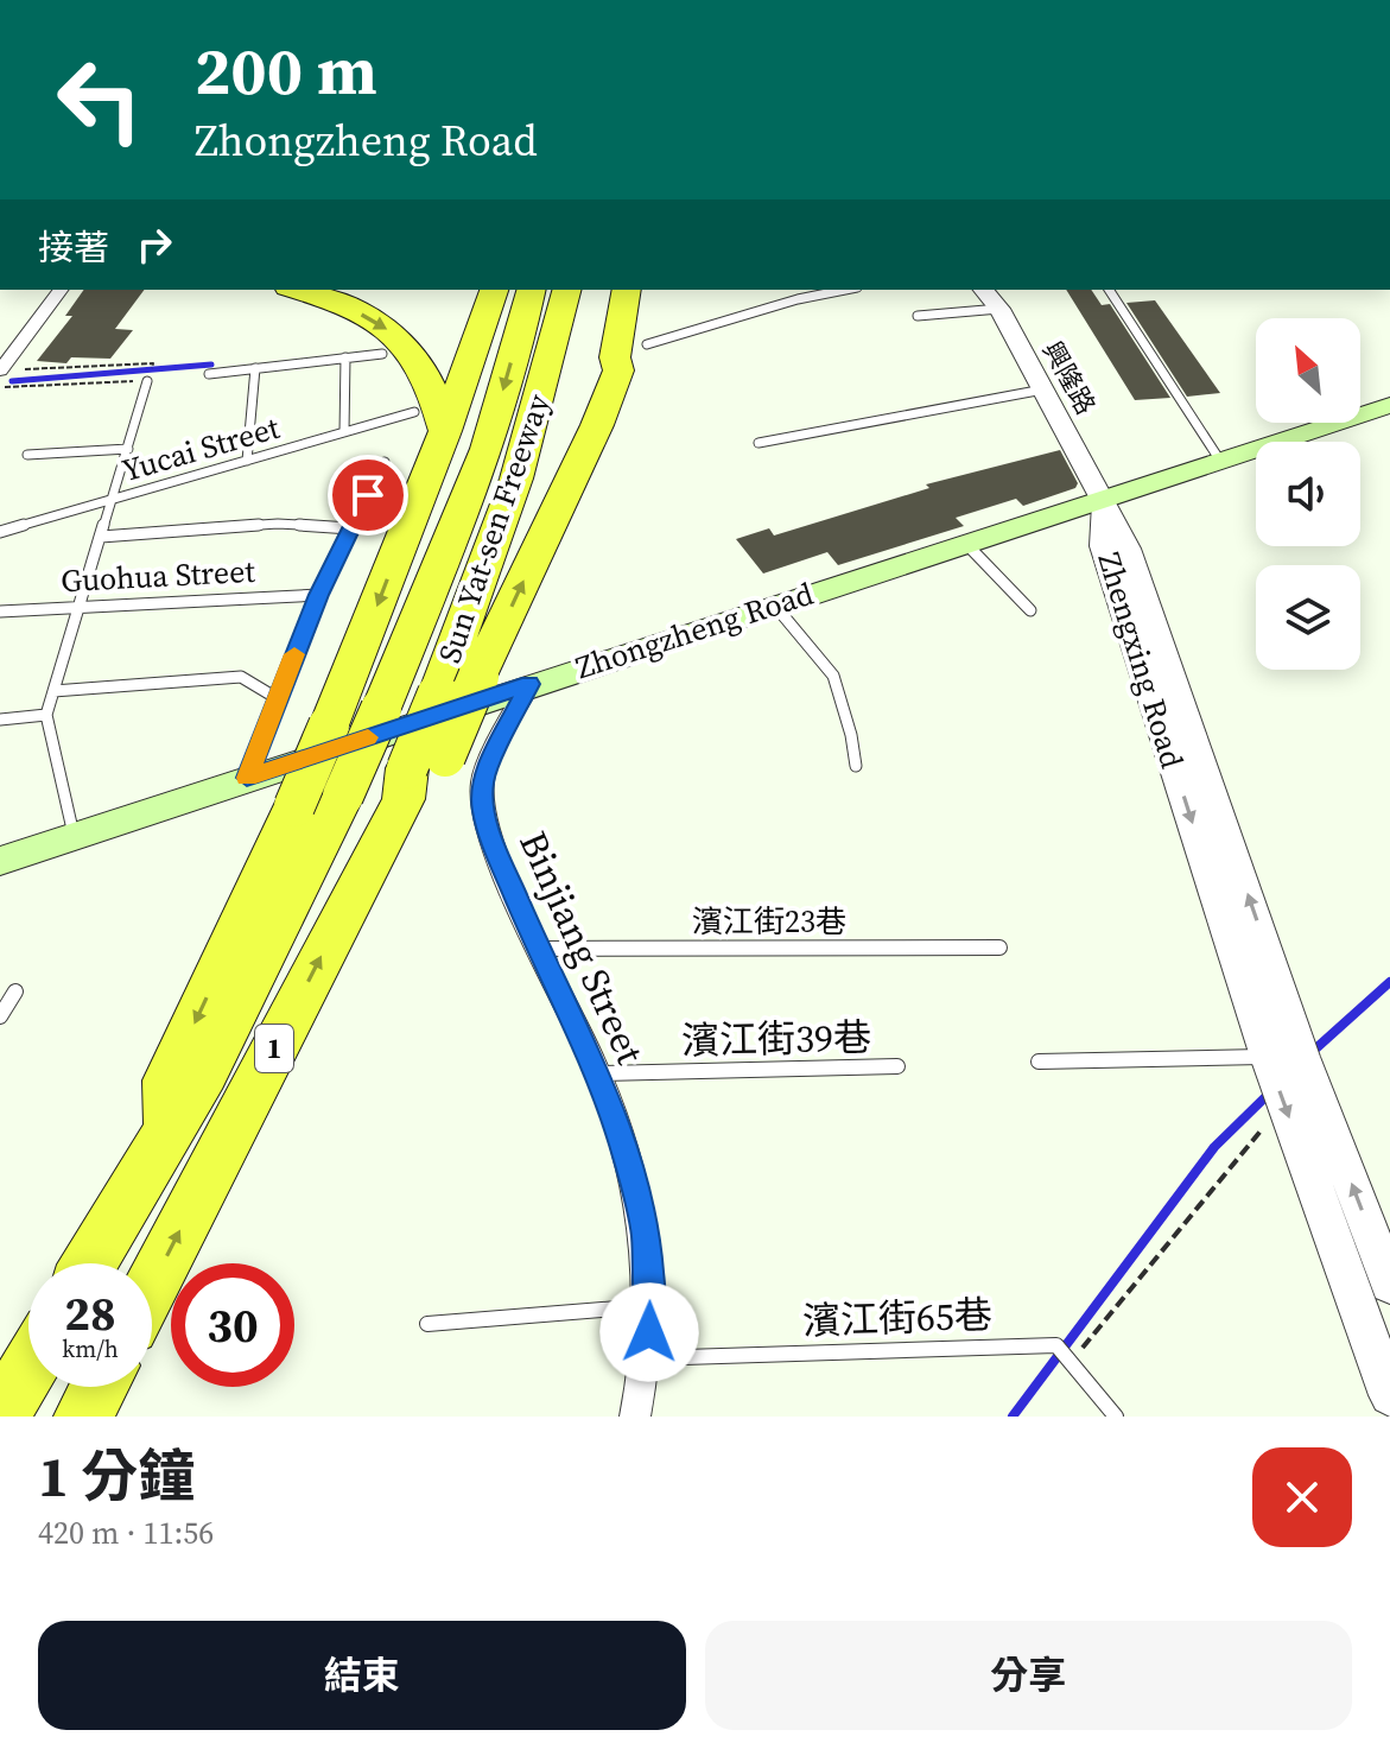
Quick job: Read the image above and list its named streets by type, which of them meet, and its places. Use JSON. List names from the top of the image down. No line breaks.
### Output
{"streets":{"highway":["Sun Yat-sen Freeway","1"],"main road":["Zhongzheng Road"],"street":["興隆路","Zhengxing Road","Binjiang Street"],"lane":["Yucai Street","Guohua Street","濱江街23巷","濱江街39巷","濱江街65巷"]},"crossings":[["興隆路","Zhongzheng Road"],["興隆路","Zhengxing Road"],["Zhongzheng Road","Zhengxing Road"],["Zhongzheng Road","Binjiang Street"],["濱江街23巷","Binjiang Street"],["Binjiang Street","濱江街39巷"],["Binjiang Street","濱江街65巷"]],"north":"top left","page":{"turn":["200 m","Zhongzheng Road"],"then":"接著","speed":"28 km/h","limit":"30","heading":["1 分鐘","420 m · 11:56"],"buttons":["結束","分享"]}}
